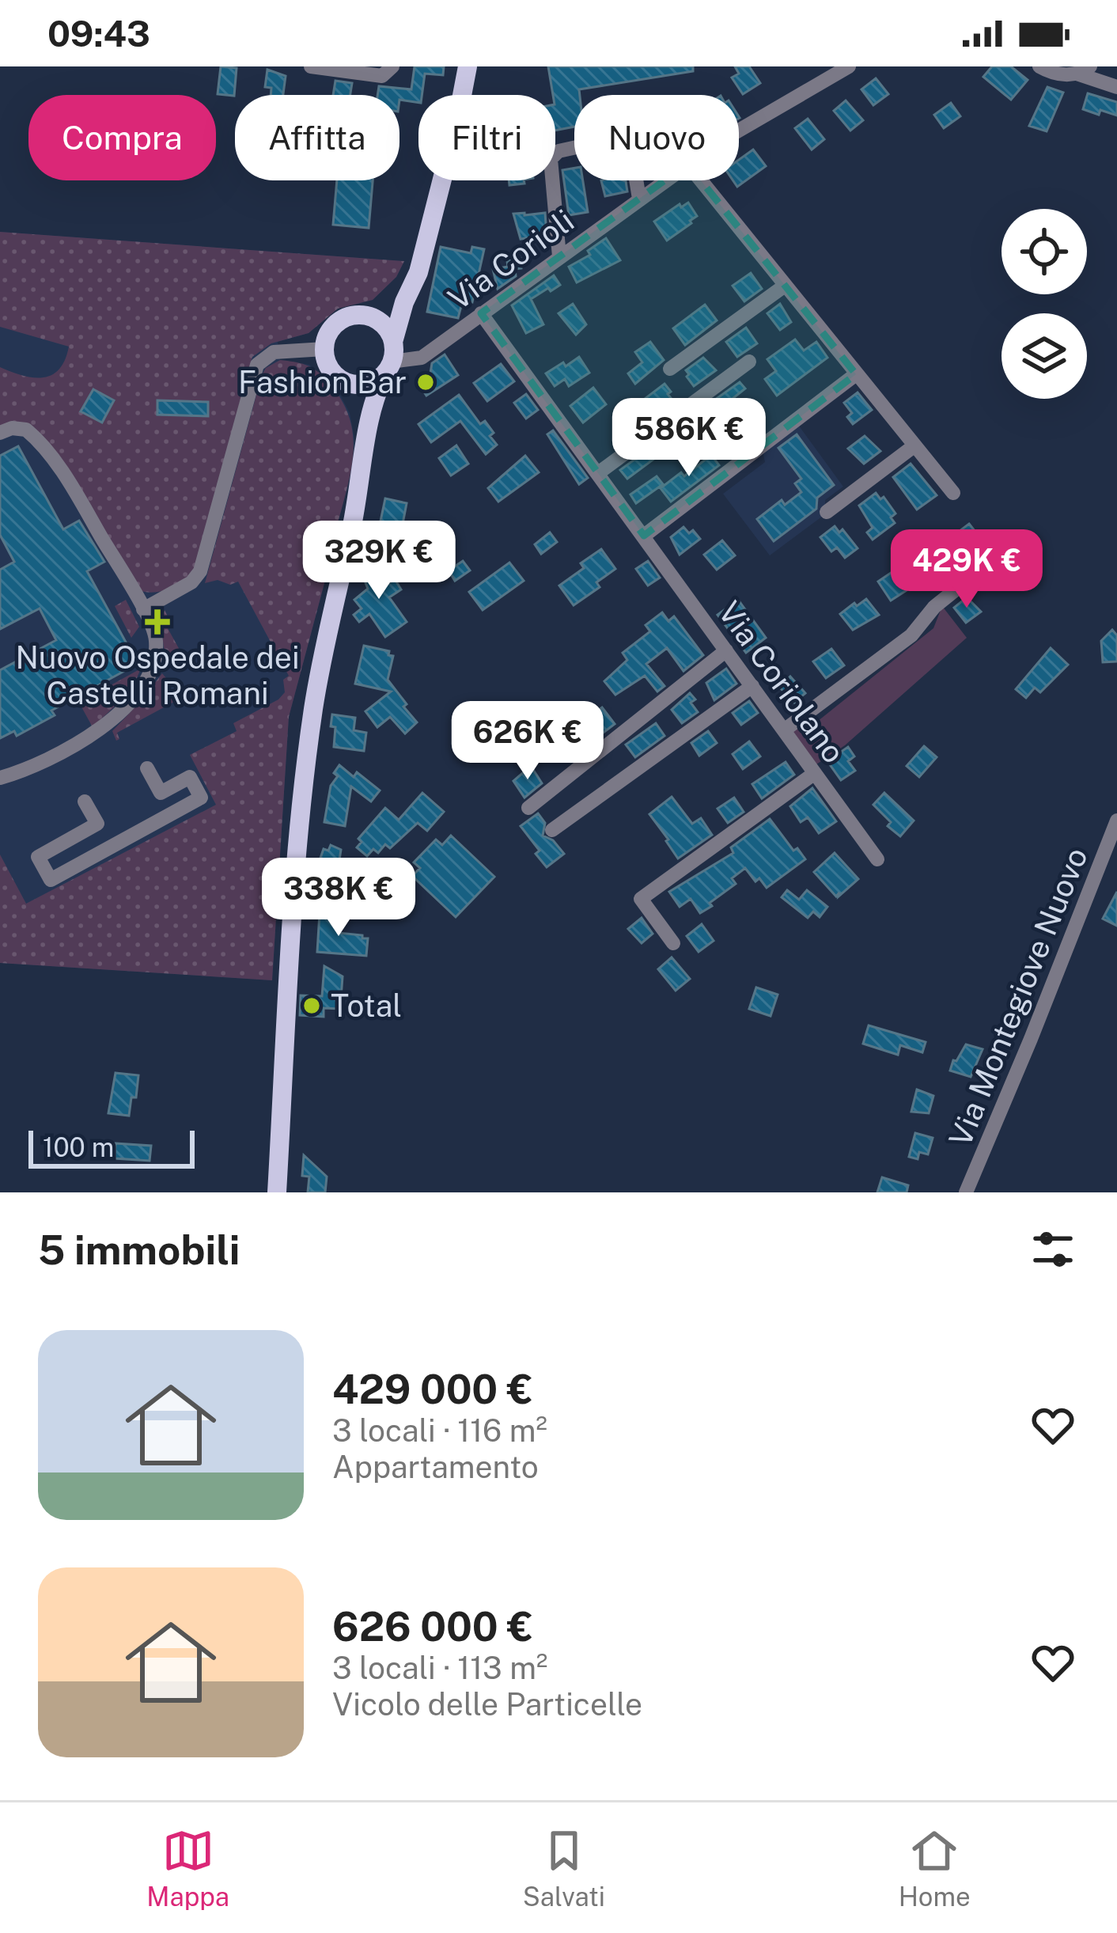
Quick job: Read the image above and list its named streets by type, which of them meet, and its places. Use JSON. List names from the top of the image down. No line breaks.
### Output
{"streets":{"street":["Via Corioli","Via Coriolano","Via Montegiove Nuovo"]},"crossings":[["Via Corioli","Via Coriolano"]],"places":{"other":["Fashion Bar","Total"],"health":["Nuovo Ospedale dei Castelli Romani"]},"scale_bar":"100 m","page":{"status":"09:43","chip":["Compra","Affitta","Filtri","Nuovo"],"price":["586K €","329K €","429K €","626K €","338K €"],"scale":"100 m","heading":"5 immobili","list":[{"name":"429 000 €","note":"3 locali · 116 m² · Appartamento"},{"name":"626 000 €","note":"3 locali · 113 m² · Vicolo delle Particelle"}],"tabs":["Mappa","Salvati","Home"]}}
